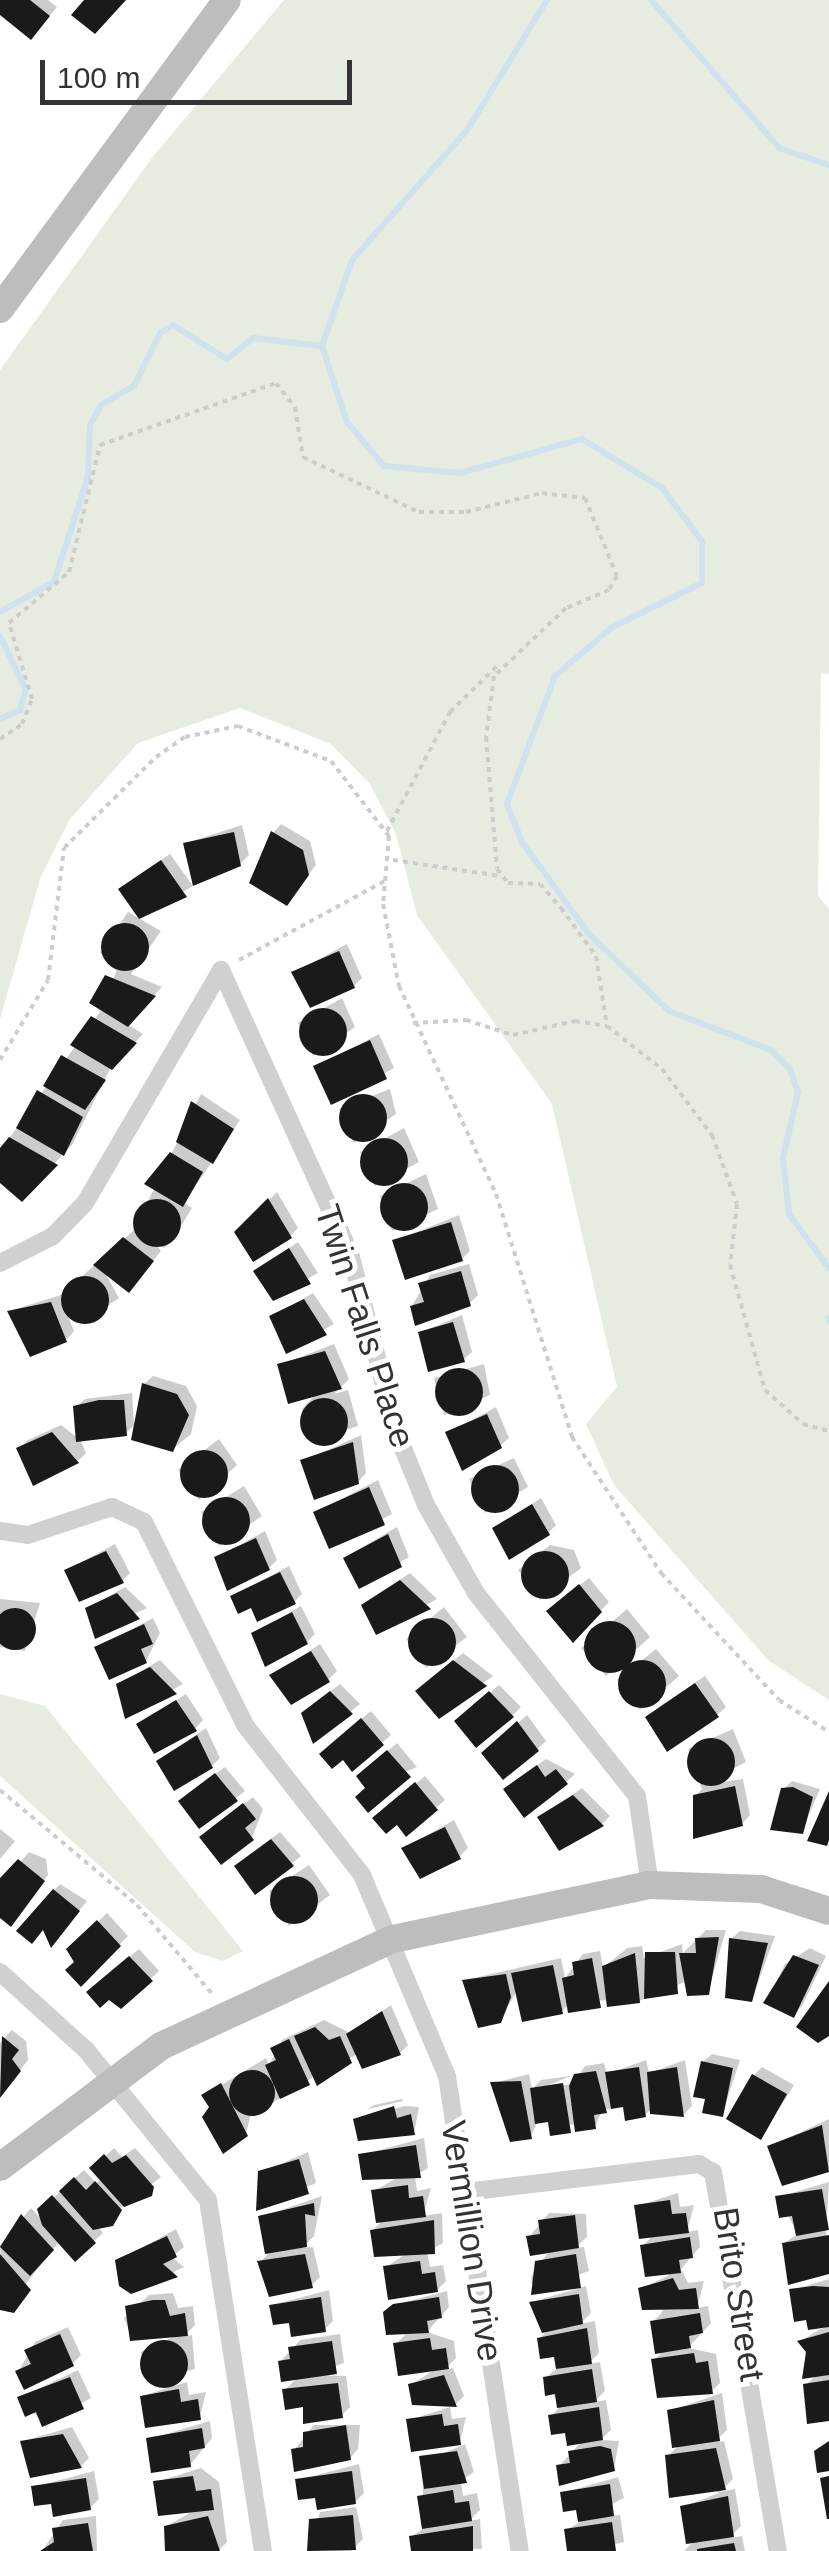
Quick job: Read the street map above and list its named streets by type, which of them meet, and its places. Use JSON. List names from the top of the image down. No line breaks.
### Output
{"streets":{"street":["Twin Falls Place","Vermillion Drive","Brito Street"]},"crossings":[["Vermillion Drive","Brito Street"]],"scale_bar":"100 m"}
